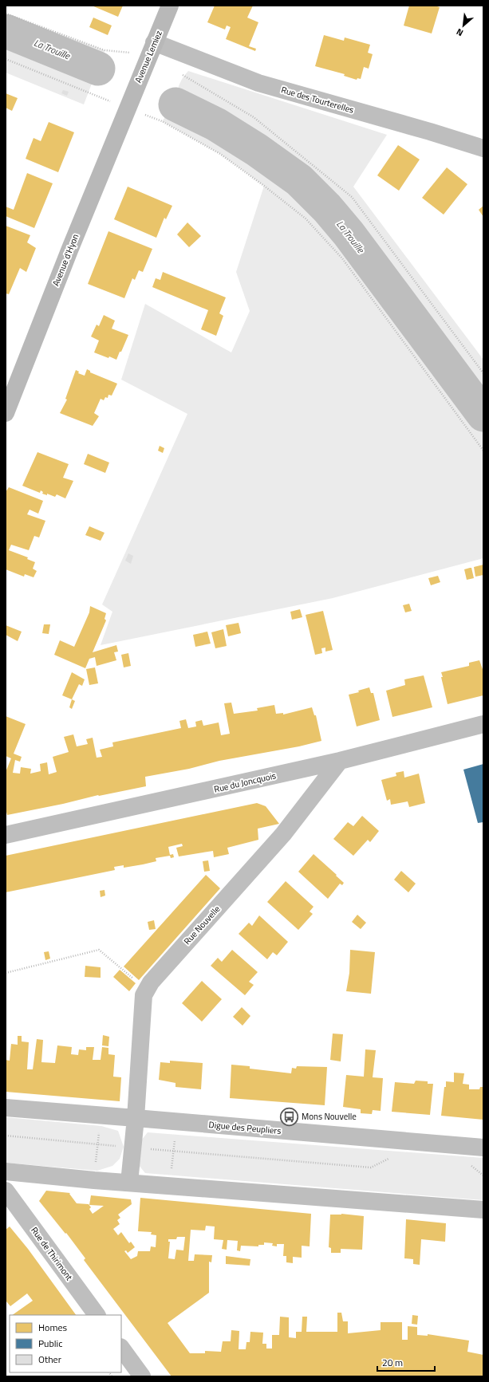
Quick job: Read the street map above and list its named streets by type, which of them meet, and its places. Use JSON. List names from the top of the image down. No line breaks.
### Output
{"streets":{"street":["Avenue Lemiez","Rue des Tourterelles","Avenue d'Hyon","Rue du Joncquois","Rue Nouvelle","Digue des Peupliers","Rue de Thirimont"]},"crossings":[["Avenue Lemiez","Rue des Tourterelles"],["Avenue Lemiez","Avenue d'Hyon"],["Rue du Joncquois","Rue Nouvelle"],["Rue Nouvelle","Digue des Peupliers"]],"water":["La Trouille"],"places":{"bus stop":["Mons Nouvelle"]},"legend":["Homes","Public","Other"],"scale_bar":"20 m","north":"bottom left"}
